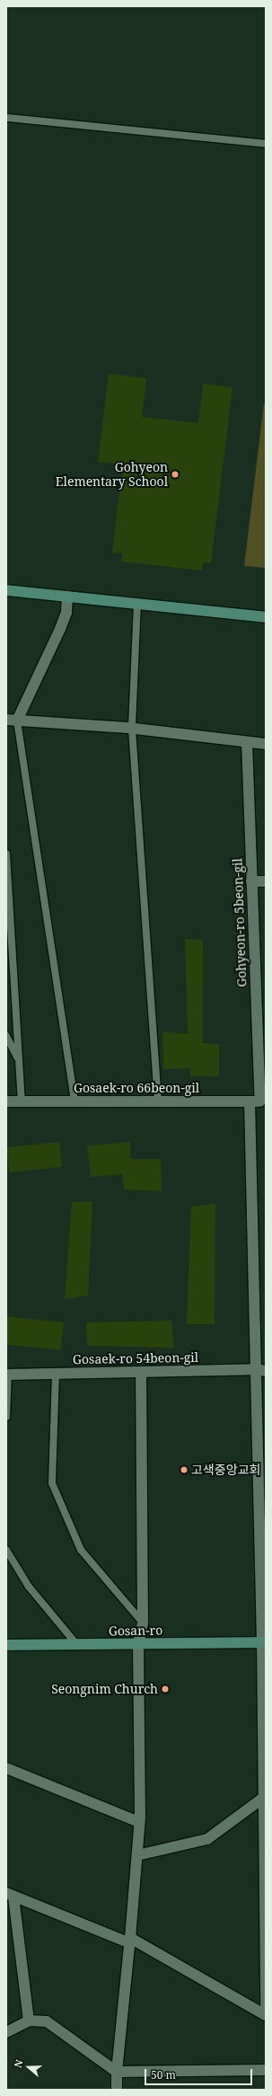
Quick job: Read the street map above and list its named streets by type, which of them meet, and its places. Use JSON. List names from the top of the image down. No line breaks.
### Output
{"streets":{"street":["Gohyeon-ro 5beon-gil","Gosaek-ro 66beon-gil","Gosaek-ro 54beon-gil","Gosan-ro"]},"crossings":[["Gohyeon-ro 5beon-gil","Gosaek-ro 66beon-gil"],["Gohyeon-ro 5beon-gil","Gosaek-ro 54beon-gil"],["Gohyeon-ro 5beon-gil","Gosan-ro"]],"places":["Gohyeon Elementary School","고색중앙교회","Seongnim Church"],"scale_bar":"50 m","north":"left"}
